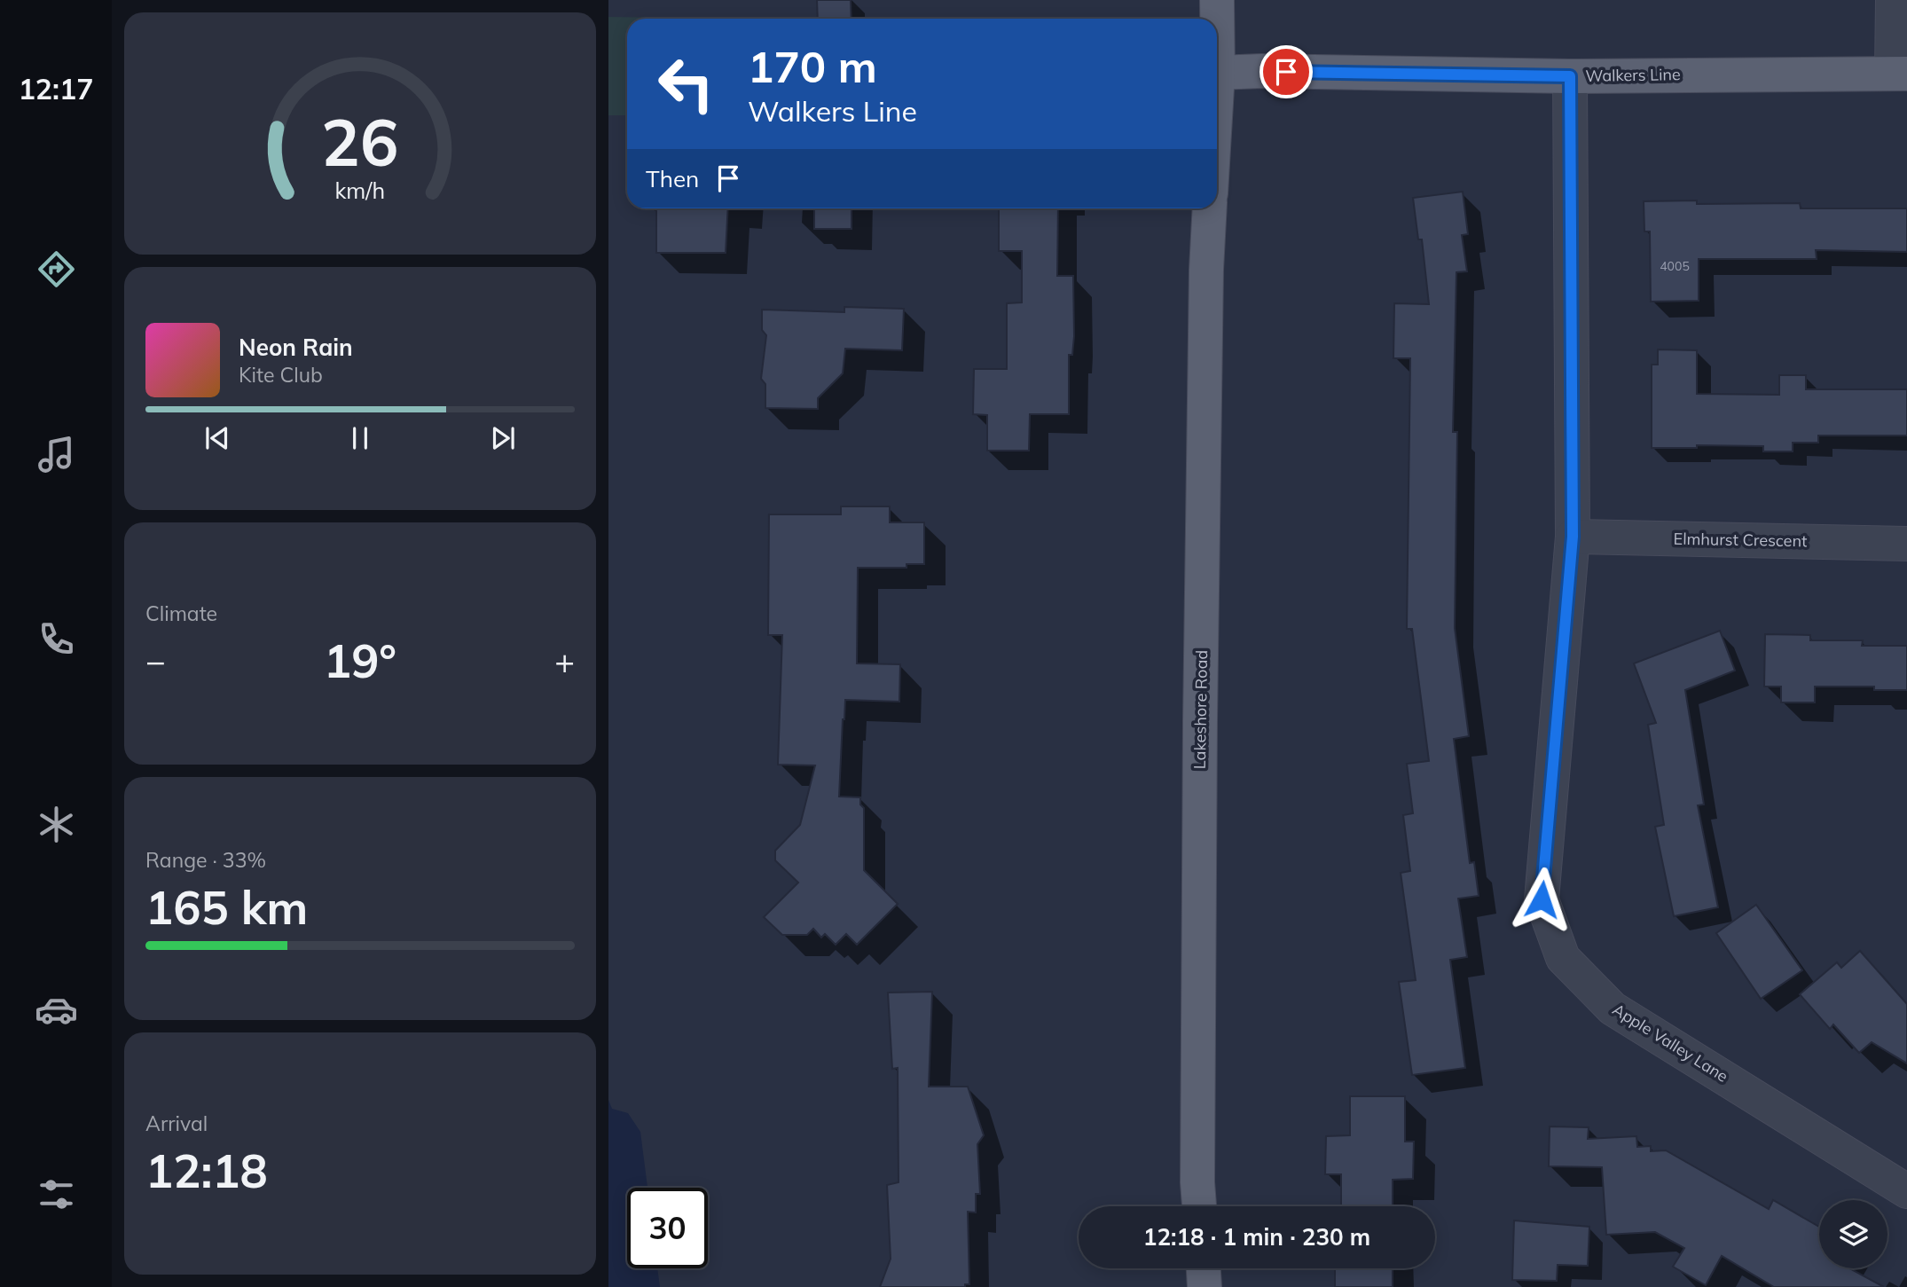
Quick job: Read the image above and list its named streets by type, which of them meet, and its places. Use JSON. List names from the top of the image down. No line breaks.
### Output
{"streets":{"main road":["Walkers Line","Lakeshore Road"],"street":["Elmhurst Crescent","Apple Valley Lane"]},"crossings":[["Walkers Line","Apple Valley Lane"],["Elmhurst Crescent","Apple Valley Lane"]],"house_numbers":["4005"],"page":{"tabs":"12:17","turn":["170 m","Walkers Line"],"then":"Then","song":["Neon Rain","Kite Club"],"tile":["Climate",["Range · 33%","165 km"],["Arrival","12:18"]],"heat":["−","19°","+"],"limit":"30","trip":"12:18 · 1 min · 230 m","gauge":["26","km/h"]}}
